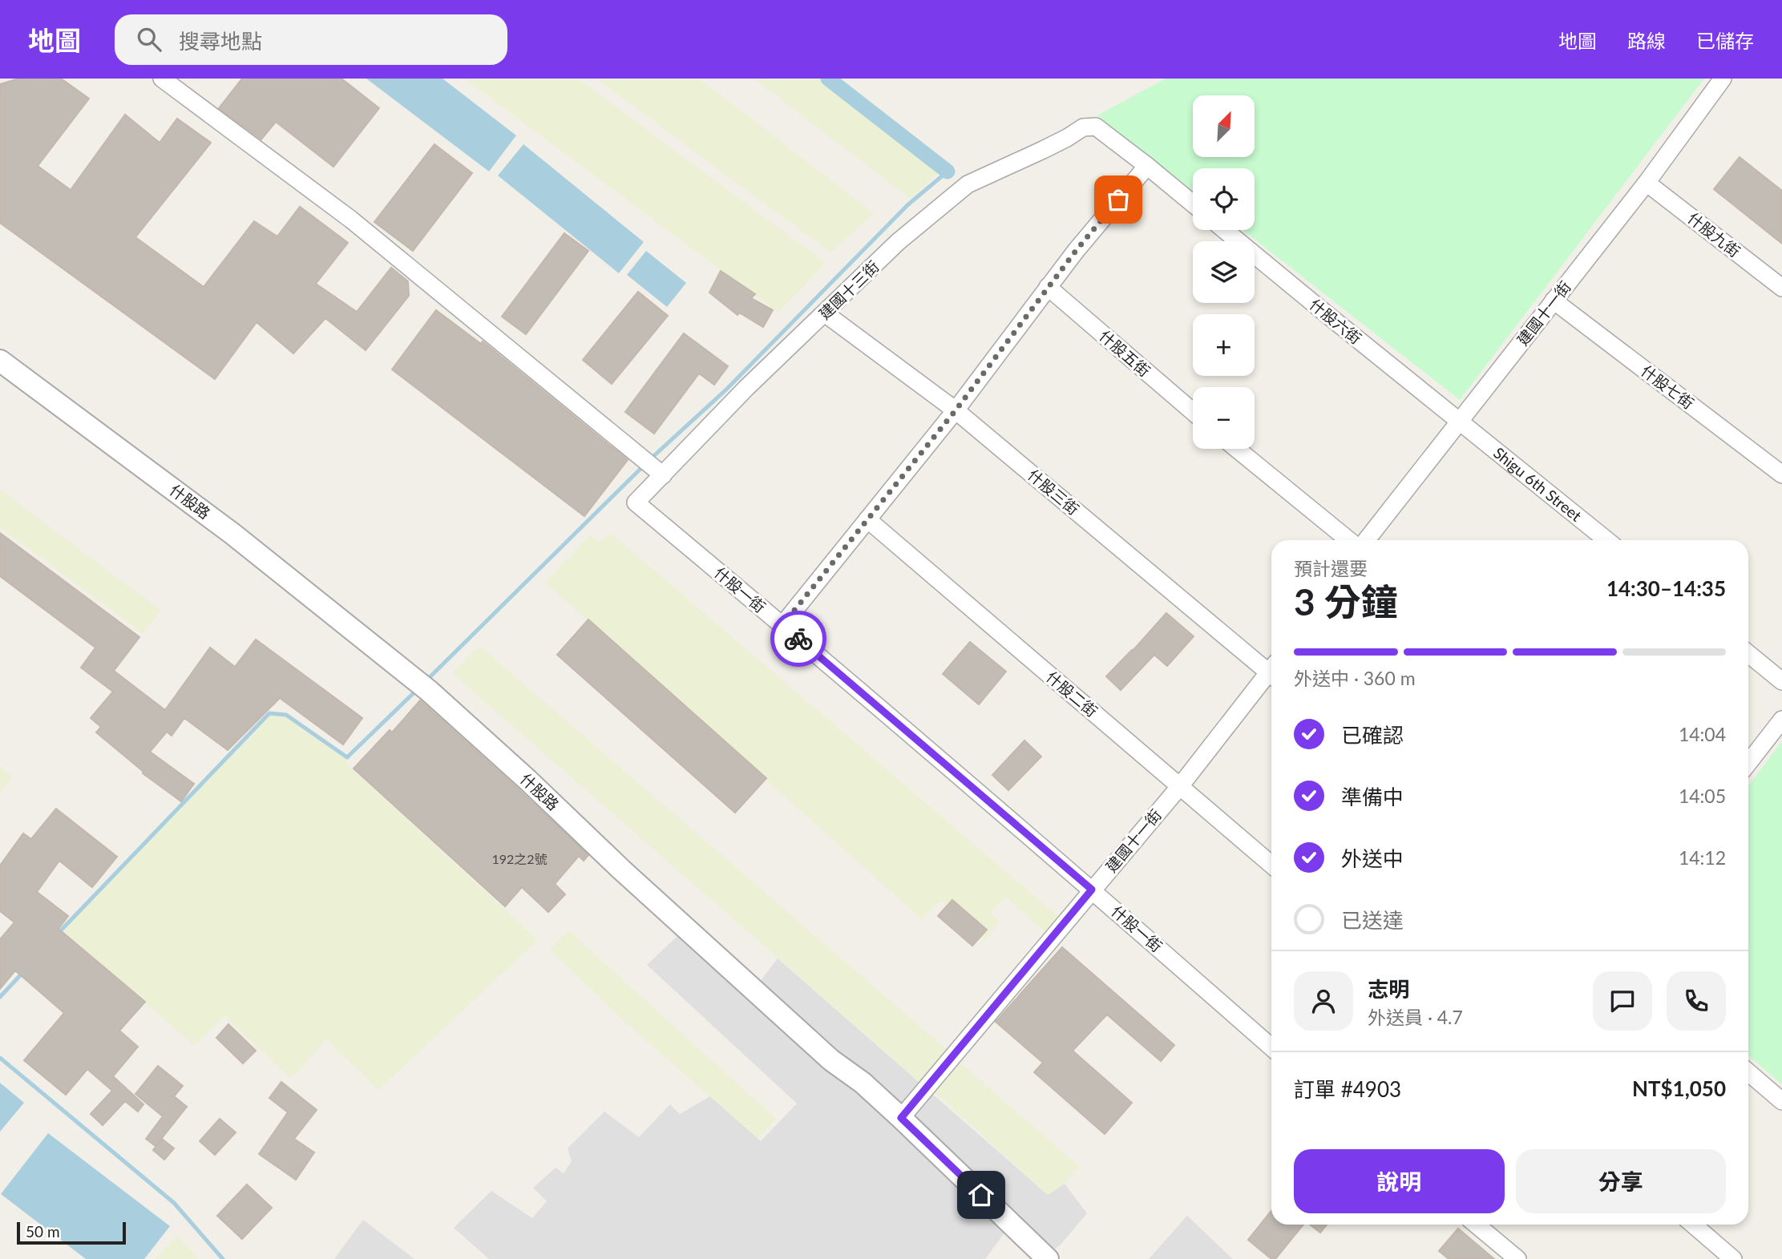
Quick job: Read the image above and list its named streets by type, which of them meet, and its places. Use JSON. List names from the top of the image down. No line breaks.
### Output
{"streets":{"street":["什股九街","建國十三街","建國十一街","什股六街","什股五街","什股七街","Shigu 6th Street","什股三街","什股路","什股一街","什股二街"]},"crossings":[["什股九街","建國十一街"],["建國十三街","什股三街"],["建國十三街","什股一街"],["建國十一街","什股六街"],["建國十一街","什股七街"],["建國十一街","Shigu 6th Street"],["建國十一街","什股路"],["建國十一街","什股一街"],["建國十一街","什股二街"],["什股六街","Shigu 6th Street"]],"house_numbers":["192之2號"],"scale_bar":"50 m","north":"top right","page":{"header":"地圖","search":"搜尋地點","nav":["地圖","路線","已儲存"],"map_buttons":["+","−"],"heading":["3 分鐘","預計還要","14:30–14:35"],"panel":["志明","外送員 · 4.7","訂單 #4903","NT$1,050"],"bar":"外送中 · 360 m","list":[["已確認","14:04"],["準備中","14:05"],["外送中","14:12"],"已送達"],"buttons":["說明","分享"],"scale":"50 m"}}
